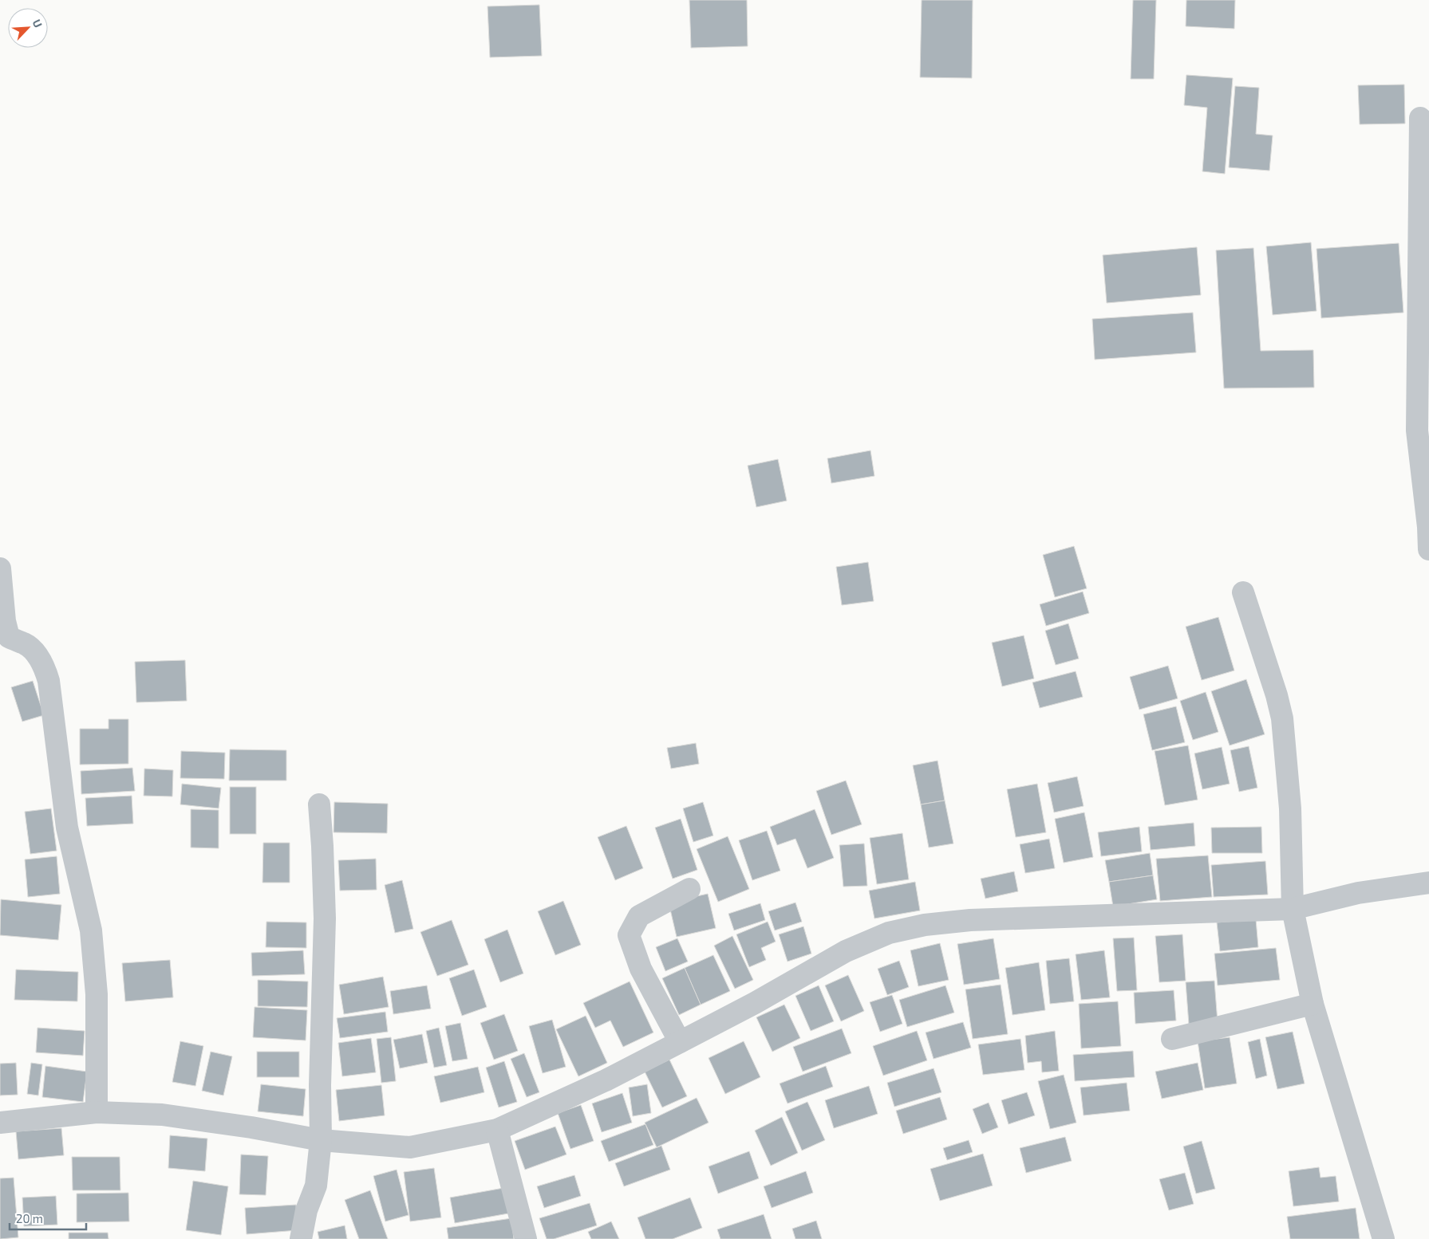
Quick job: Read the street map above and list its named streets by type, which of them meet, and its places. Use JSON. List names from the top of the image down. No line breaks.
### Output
{"scale_bar":"20 m","north":"top right"}
